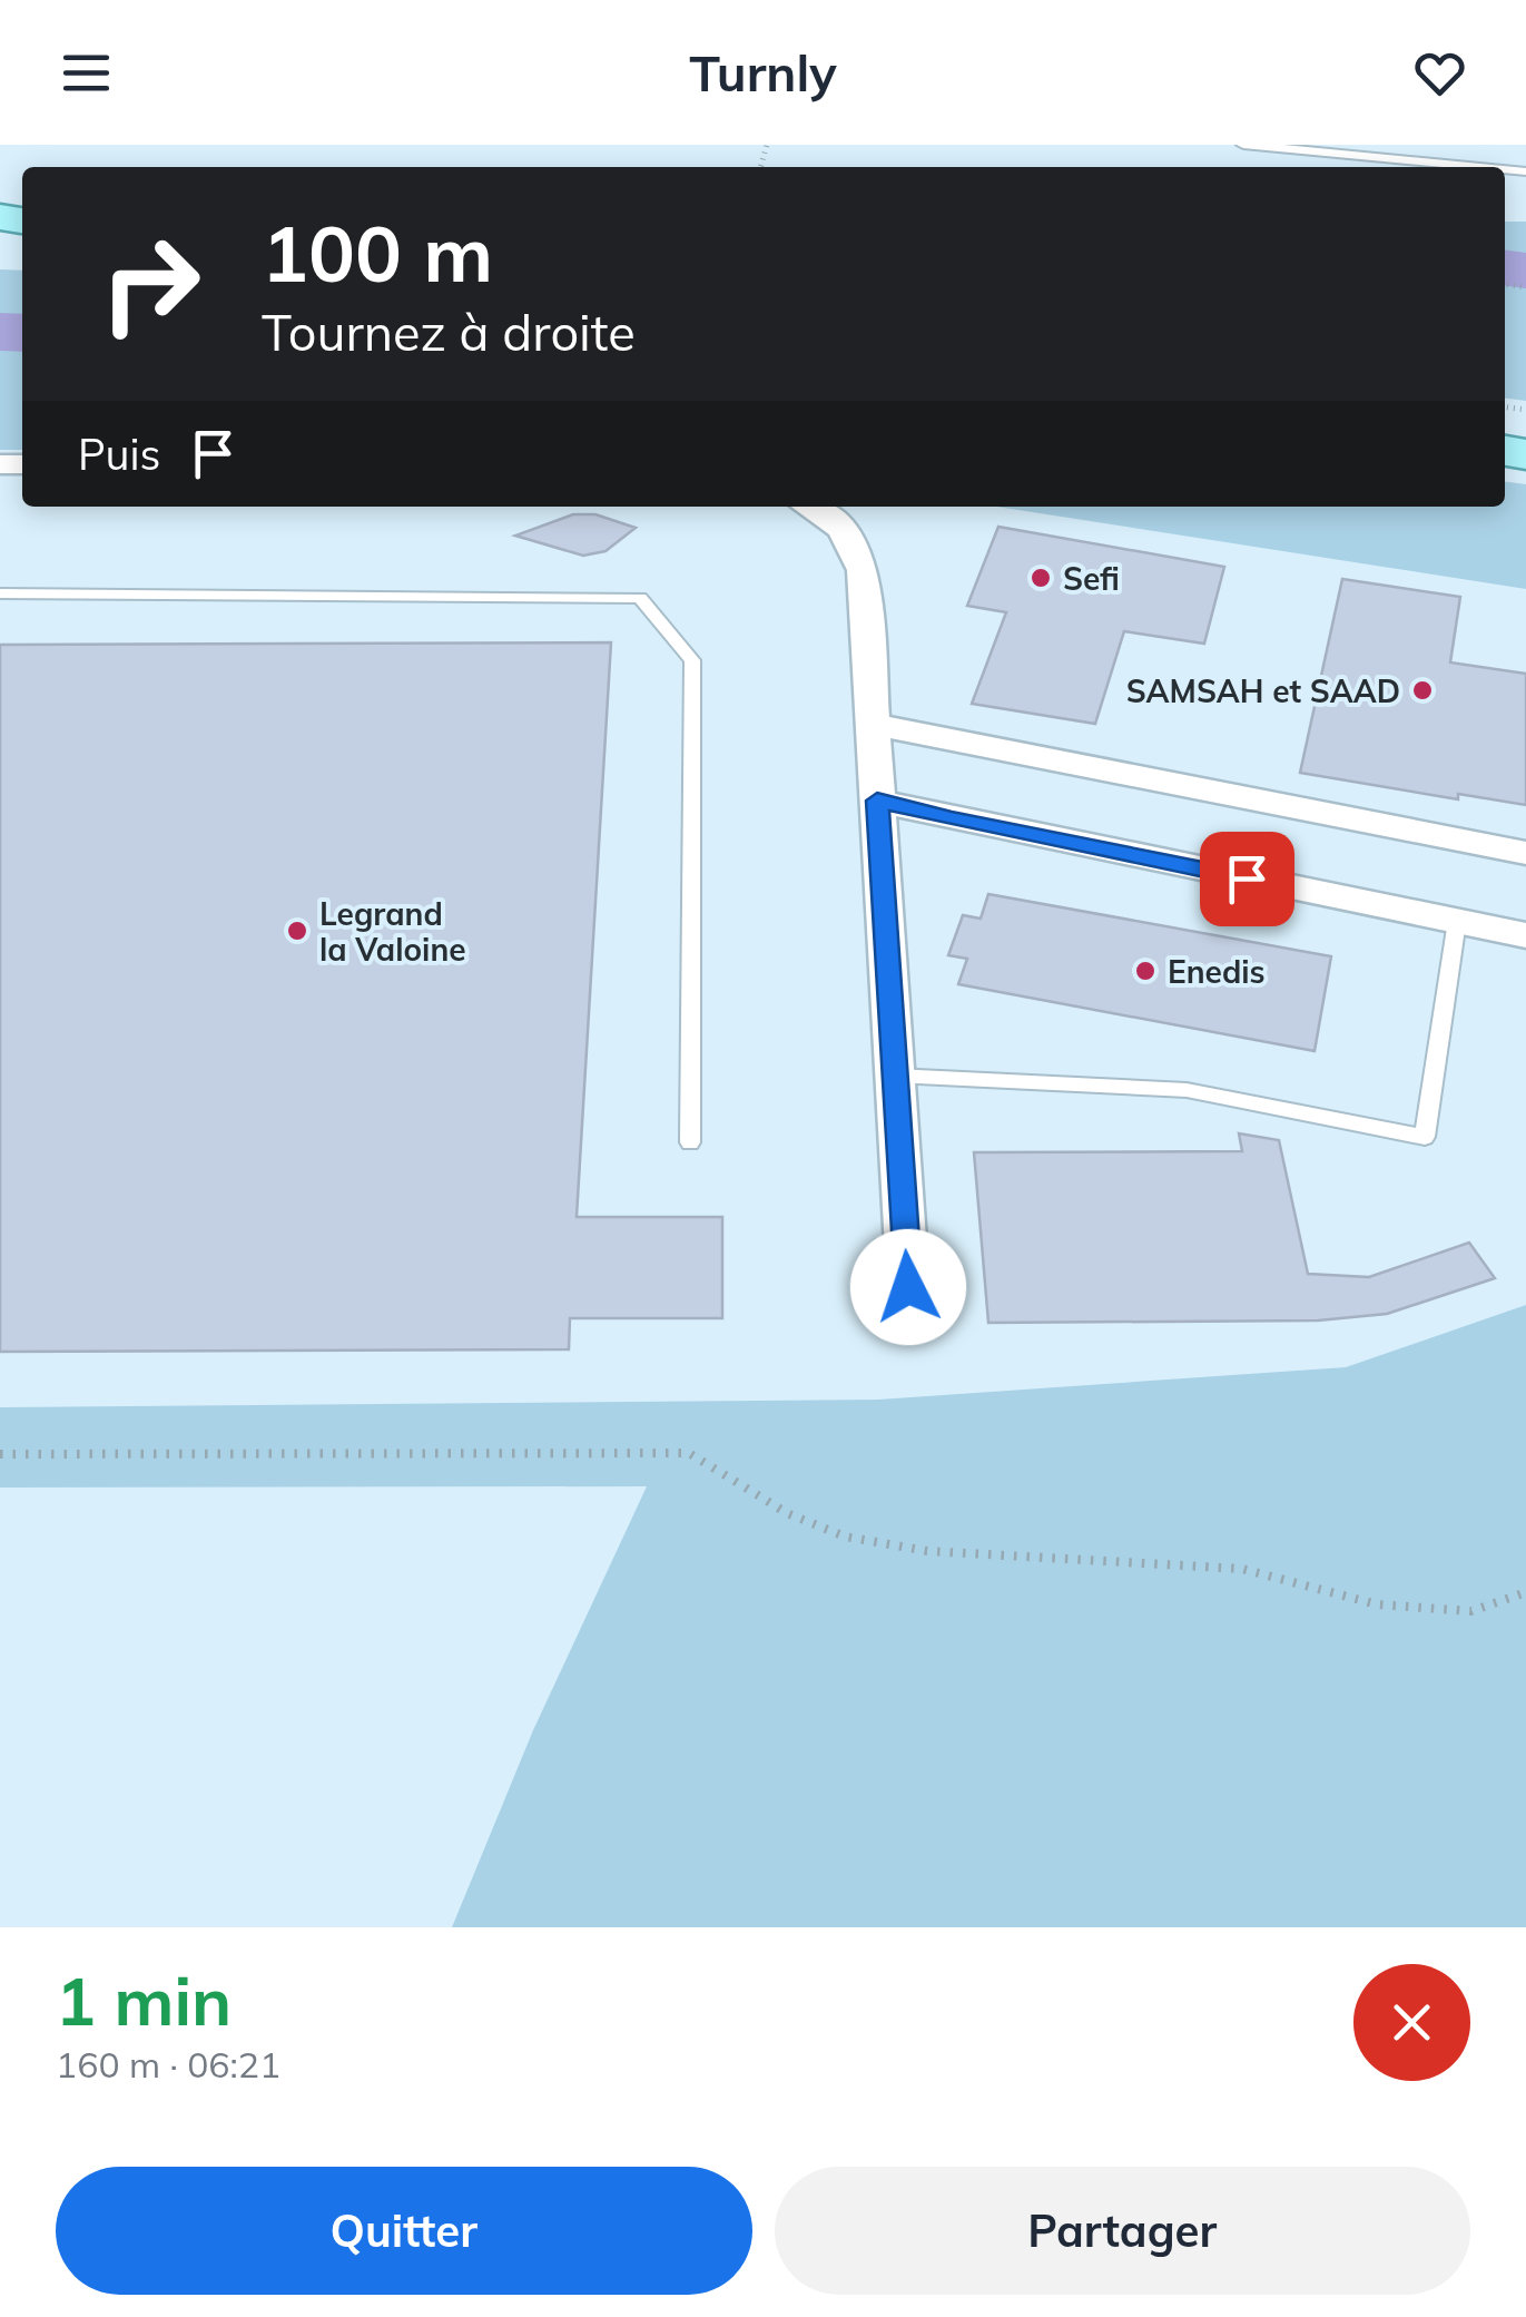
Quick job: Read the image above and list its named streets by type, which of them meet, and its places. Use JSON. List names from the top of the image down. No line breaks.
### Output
{"places":["Sefi","SAMSAH et SAAD","Legrand la Valoine","Enedis"],"page":{"header":"Turnly","turn":["100 m","Tournez à droite"],"then":"Puis","heading":["1 min","160 m · 06:21"],"buttons":["Quitter","Partager"]}}
